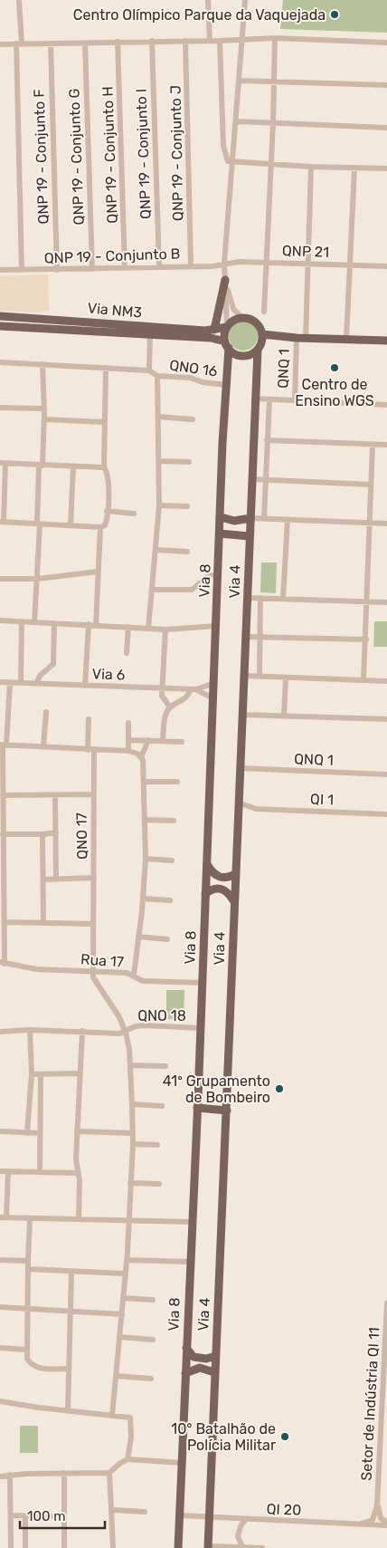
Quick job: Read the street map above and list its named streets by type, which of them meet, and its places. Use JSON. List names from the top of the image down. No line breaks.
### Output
{"streets":{"main road":["Via NM3","Via 8","Via 4"],"street":["QNP 19 - Conjunto J","QNP 19 - Conjunto I","QNP 19 - Conjunto H","QNP 19 - Conjunto F","QNP 19 - Conjunto G","QNP 21","QNP 19 - Conjunto B","QNO 16","QNQ 1","Via 6","QI 1","QNO 17","Rua 17","QNO 18","Setor de Indústria QI 11","QI 20"]},"crossings":[["QNP 19 - Conjunto J","QNP 19 - Conjunto B"],["QNP 19 - Conjunto I","QNP 19 - Conjunto B"],["QNP 19 - Conjunto H","QNP 19 - Conjunto B"],["QNP 19 - Conjunto F","QNP 19 - Conjunto B"],["QNP 19 - Conjunto G","QNP 19 - Conjunto B"],["QNP 21","QNP 19 - Conjunto B"],["Via NM3","QNO 16"],["Via NM3","Via 8"],["Via NM3","Via 4"],["QNO 16","Via 8"],["QNQ 1","Via 4"],["Via 8","Via 4"],["Via 8","Via 6"],["Via 8","Rua 17"],["Via 8","QNO 18"],["Via 8","QI 20"],["Via 4","QI 1"],["Via 4","QI 20"],["QNO 17","Rua 17"],["QNO 17","QNO 18"],["Rua 17","QNO 18"]],"places":["Centro Olímpico Parque da Vaquejada","Centro de Ensino WGS","41º Grupamento de Bombeiro","10° Batalhão de Polícia Militar"],"scale_bar":"100 m"}
